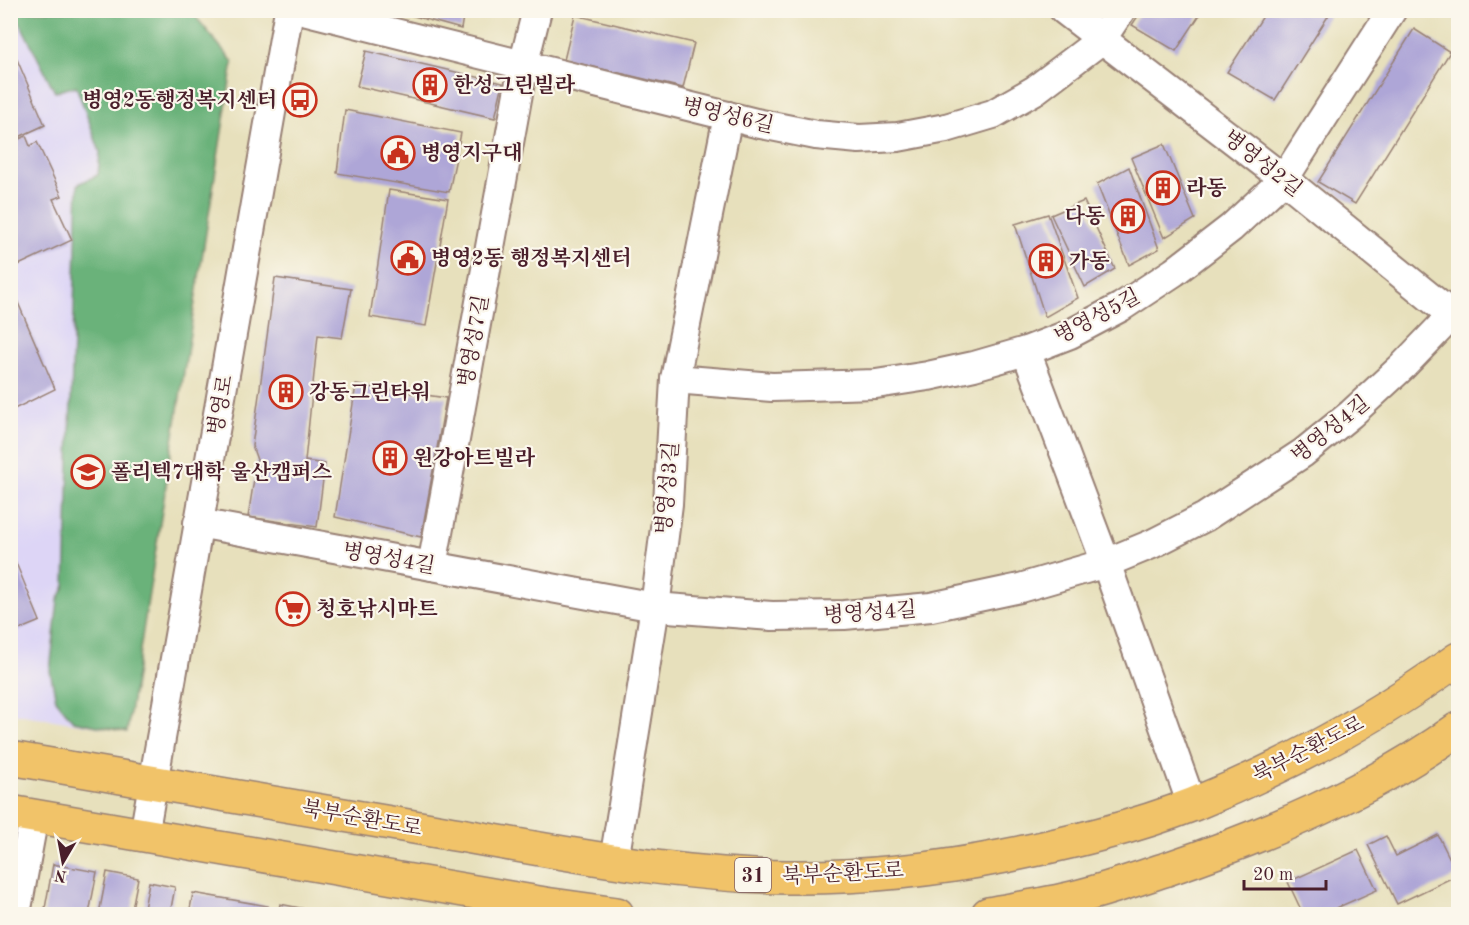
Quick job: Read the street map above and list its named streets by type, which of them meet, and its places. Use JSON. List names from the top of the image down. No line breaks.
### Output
{"streets":{"main road":["북부순환도로","31"],"street":["병영성6길","병영성2길","병영성5길","병영성7길","병영로","병영성4길","병영성3길"]},"crossings":[["병영성6길","병영성2길"],["병영성6길","병영성7길"],["병영성6길","병영성3길"],["병영성2길","병영성5길"],["병영성2길","병영성4길"],["병영성5길","병영성3길"],["병영성7길","병영성4길"],["병영로","병영성4길"],["병영로","북부순환도로"],["병영성4길","병영성3길"],["병영성3길","북부순환도로"]],"places":{"building":["한성그린빌라","라동","다동","가동","강동그린타워","원강아트빌라"],"bus stop":["병영2동행정복지센터"],"public building":["병영지구대","병영2동 행정복지센터"],"school or university":["폴리텍7대학 울산캠퍼스"],"supermarket":["청호낚시마트"]},"scale_bar":"20 m","north":"bottom"}
